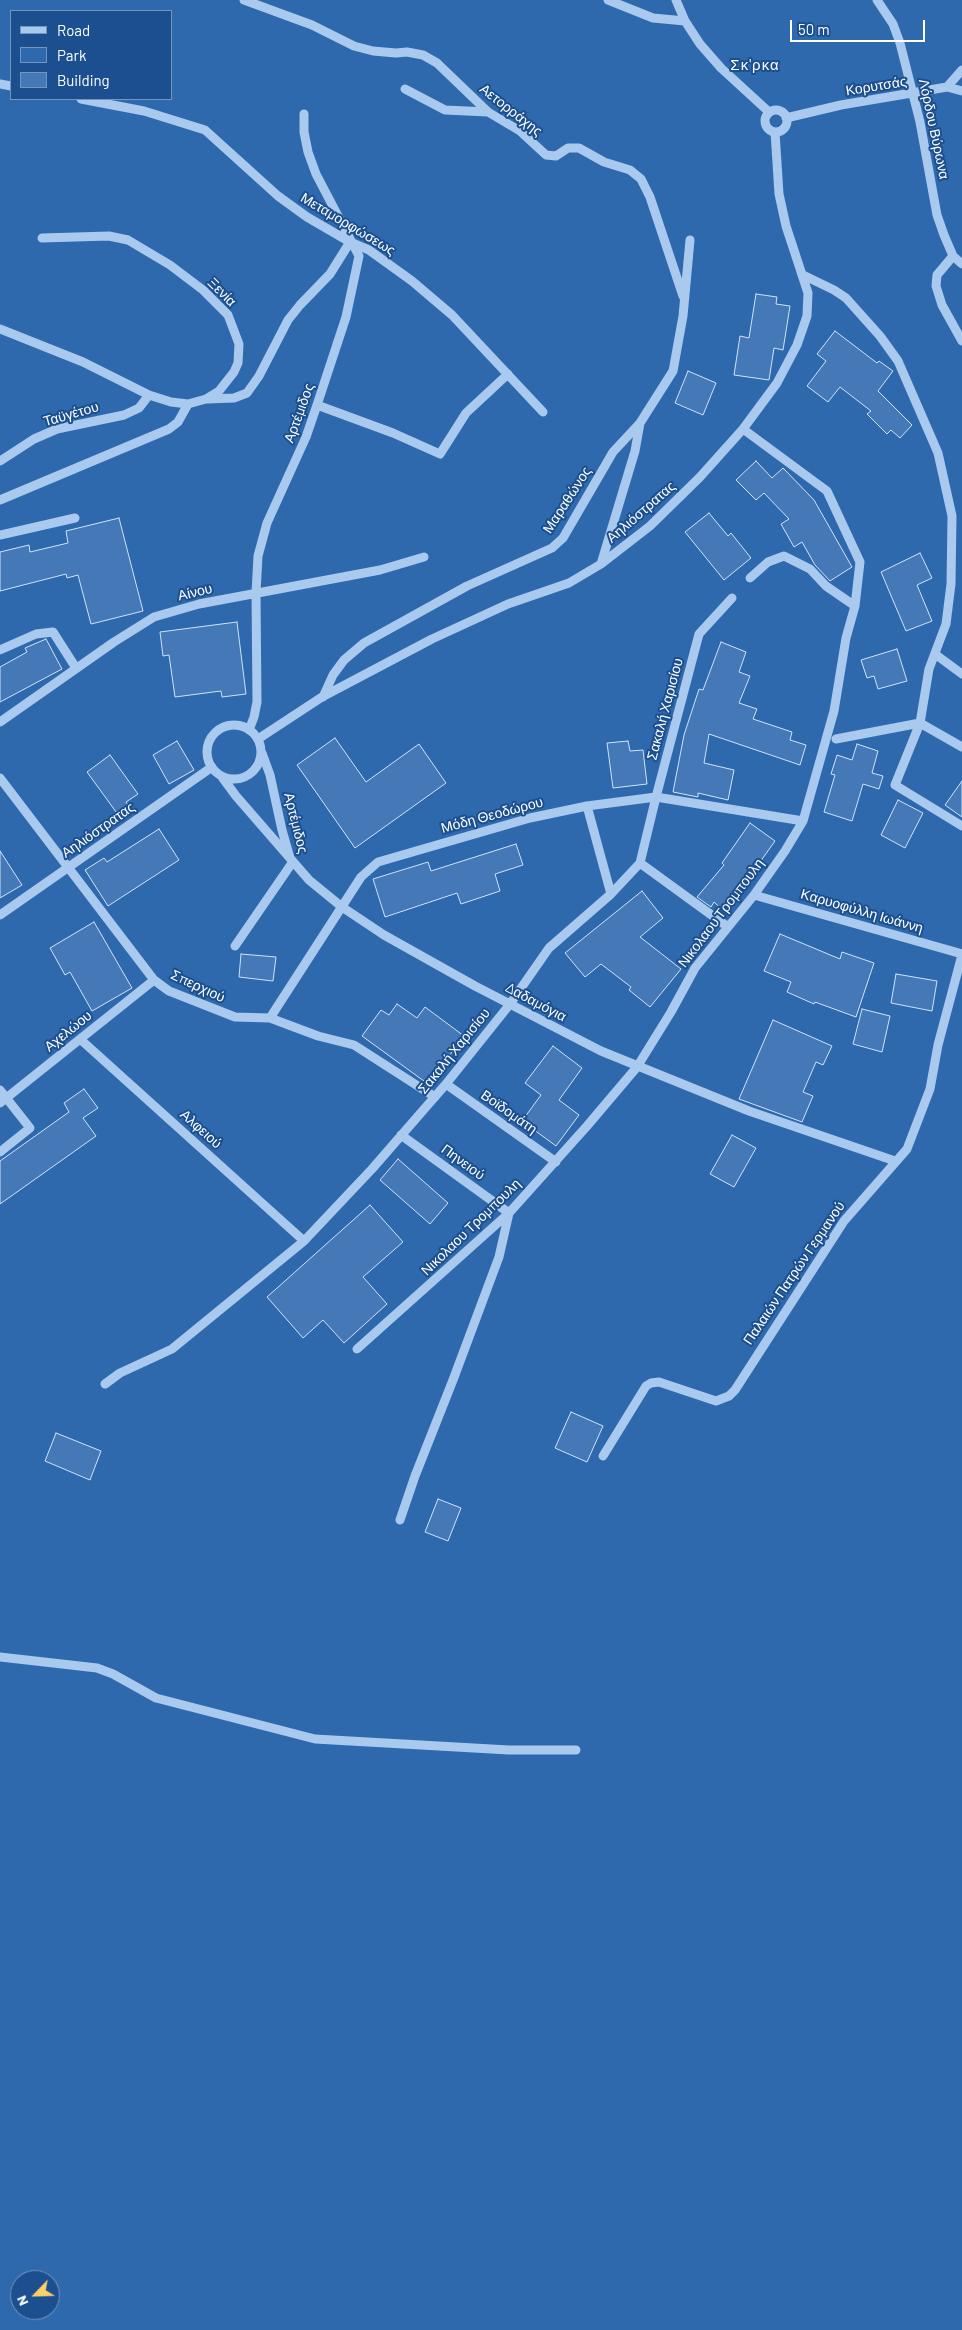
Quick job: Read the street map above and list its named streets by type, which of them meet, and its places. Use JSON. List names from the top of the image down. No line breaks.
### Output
{"streets":{"street":["Κορυτσάς","Αετορράχης","Λόρδου Βύρωνα","Μεταμορφώσεως","Ξενία","Αρτέμιδος","Ταϋγέτου","Μαραθώνος","Αηλιόστρατας","Αίνου","Σακαλή Χαρισίου","Μόδη Θεοδώρου","Καρυοφύλλη Ιωάννη","Νικολαου Τρομπουλη","Σπερχιού","Δαδαμόγια","Αχελώου","Βοϊδομάτη","Αλφειού","Πηνειού","Παλαιών Πατρών Γερμανού"]},"crossings":[["Κορυτσάς","Λόρδου Βύρωνα"],["Κορυτσάς","Αηλιόστρατας"],["Αετορράχης","Μαραθώνος"],["Μεταμορφώσεως","Αρτέμιδος"],["Ξενία","Ταϋγέτου"],["Αρτέμιδος","Αηλιόστρατας"],["Αρτέμιδος","Αίνου"],["Αρτέμιδος","Δαδαμόγια"],["Μαραθώνος","Αηλιόστρατας"],["Αηλιόστρατας","Νικολαου Τρομπουλη"],["Αηλιόστρατας","Σπερχιού"],["Αηλιόστρατας","Δαδαμόγια"],["Σακαλή Χαρισίου","Μόδη Θεοδώρου"],["Σακαλή Χαρισίου","Σπερχιού"],["Σακαλή Χαρισίου","Δαδαμόγια"],["Σακαλή Χαρισίου","Βοϊδομάτη"],["Σακαλή Χαρισίου","Αλφειού"],["Σακαλή Χαρισίου","Πηνειού"],["Μόδη Θεοδώρου","Νικολαου Τρομπουλη"],["Μόδη Θεοδώρου","Σπερχιού"],["Μόδη Θεοδώρου","Δαδαμόγια"],["Καρυοφύλλη Ιωάννη","Νικολαου Τρομπουλη"],["Καρυοφύλλη Ιωάννη","Παλαιών Πατρών Γερμανού"],["Νικολαου Τρομπουλη","Δαδαμόγια"],["Νικολαου Τρομπουλη","Βοϊδομάτη"],["Νικολαου Τρομπουλη","Πηνειού"],["Σπερχιού","Αχελώου"],["Δαδαμόγια","Παλαιών Πατρών Γερμανού"],["Αχελώου","Αλφειού"]],"districts":["Σκ'ρκα"],"legend":["Road","Park","Building"],"scale_bar":"50 m","north":"bottom left"}
